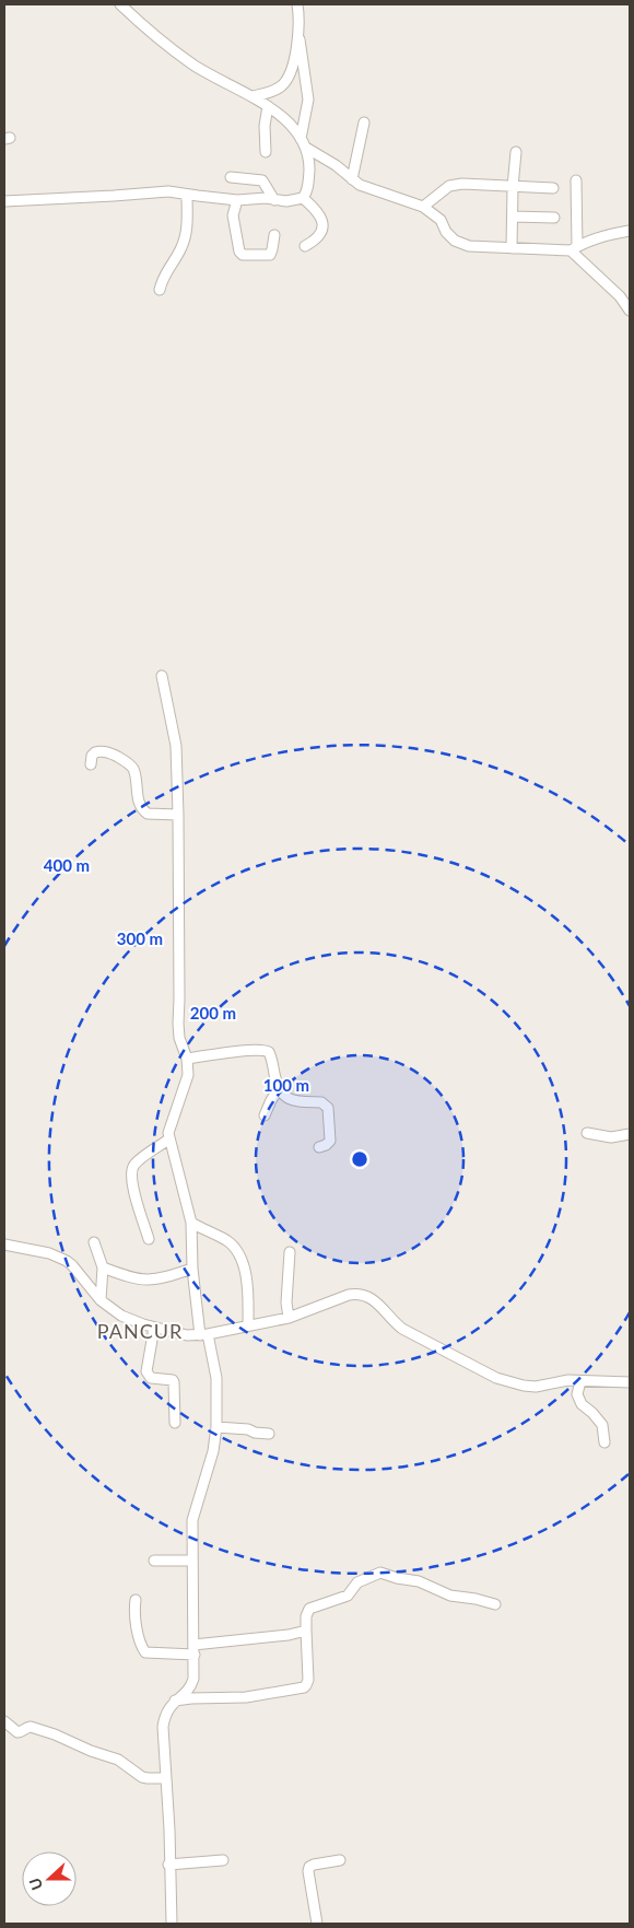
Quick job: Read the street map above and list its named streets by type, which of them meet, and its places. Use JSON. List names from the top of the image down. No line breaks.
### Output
{"districts":["PANCUR"],"north":"left","rings":["400 m","300 m","200 m","100 m"]}
